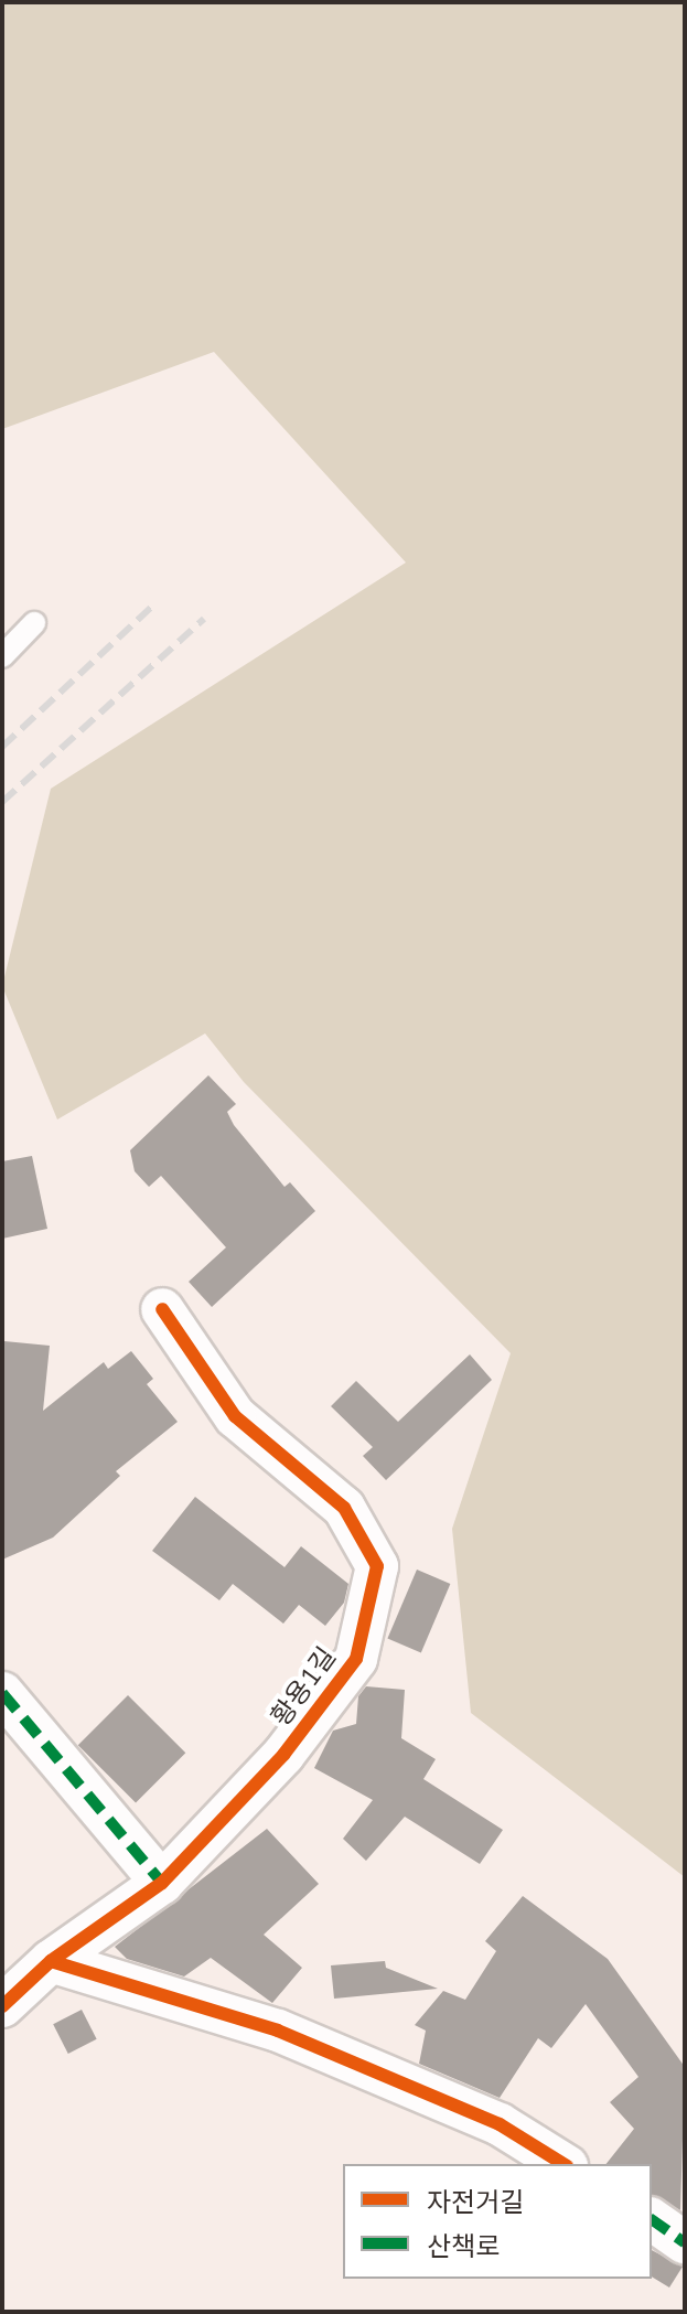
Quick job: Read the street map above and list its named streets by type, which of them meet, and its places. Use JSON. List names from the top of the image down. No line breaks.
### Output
{"streets":{"street":["황용1길"]},"legend":["자전거길","산책로"]}
